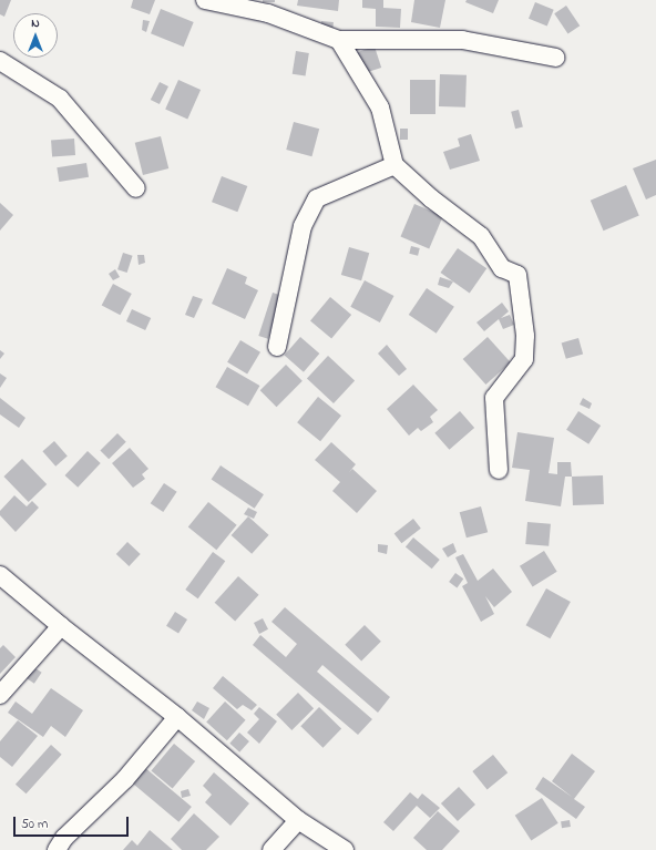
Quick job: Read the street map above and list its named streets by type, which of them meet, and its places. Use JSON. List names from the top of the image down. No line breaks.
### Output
{"scale_bar":"50 m","north":"top"}
